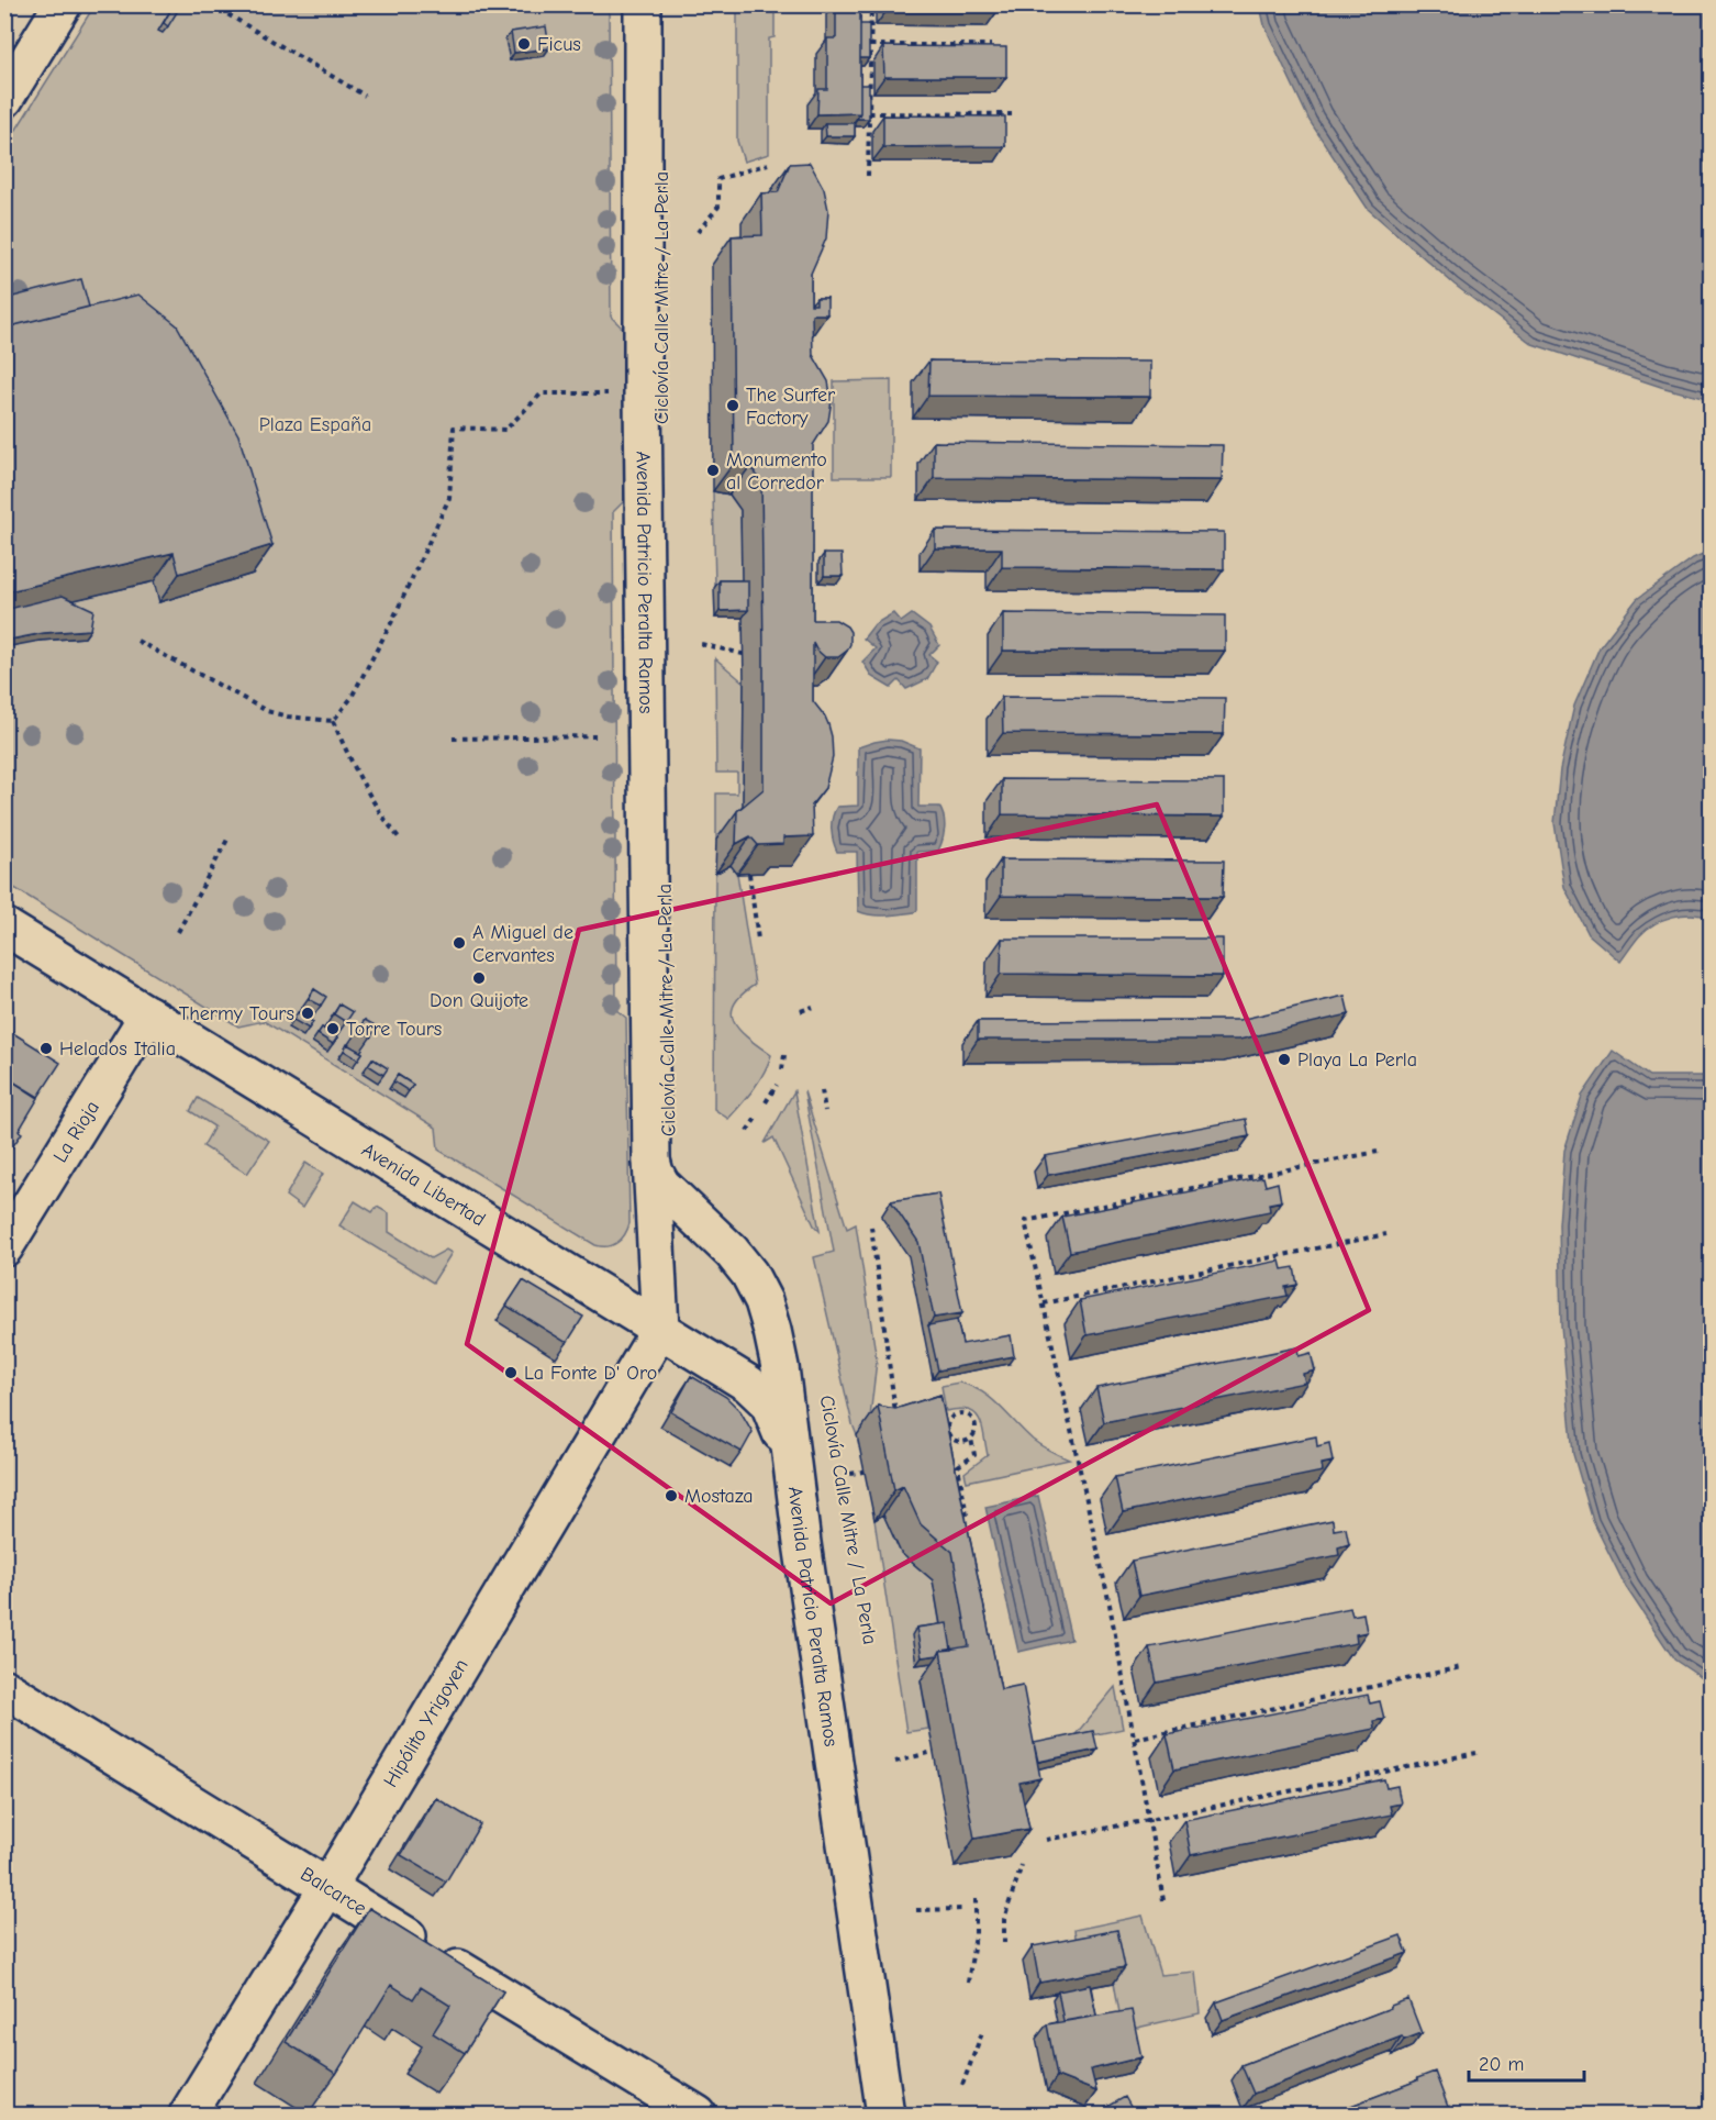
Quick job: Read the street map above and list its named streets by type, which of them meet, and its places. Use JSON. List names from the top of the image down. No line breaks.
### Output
{"streets":{"main road":["Avenida Patricio Peralta Ramos","La Rioja","Avenida Libertad","Hipólito Yrigoyen","Balcarce"]},"crossings":[["Avenida Patricio Peralta Ramos","Avenida Libertad"],["Avenida Patricio Peralta Ramos","Hipólito Yrigoyen"],["La Rioja","Avenida Libertad"],["Avenida Libertad","Hipólito Yrigoyen"],["Hipólito Yrigoyen","Balcarce"]],"parks":["Plaza España"],"places":["Ficus","The Surfer Factory","Monumento al Corredor","A Miguel de Cervantes","Don Quijote","Thermy Tours","Torre Tours","Helados Italia","Playa La Perla","La Fonte D' Oro","Mostaza"],"scale_bar":"20 m"}
